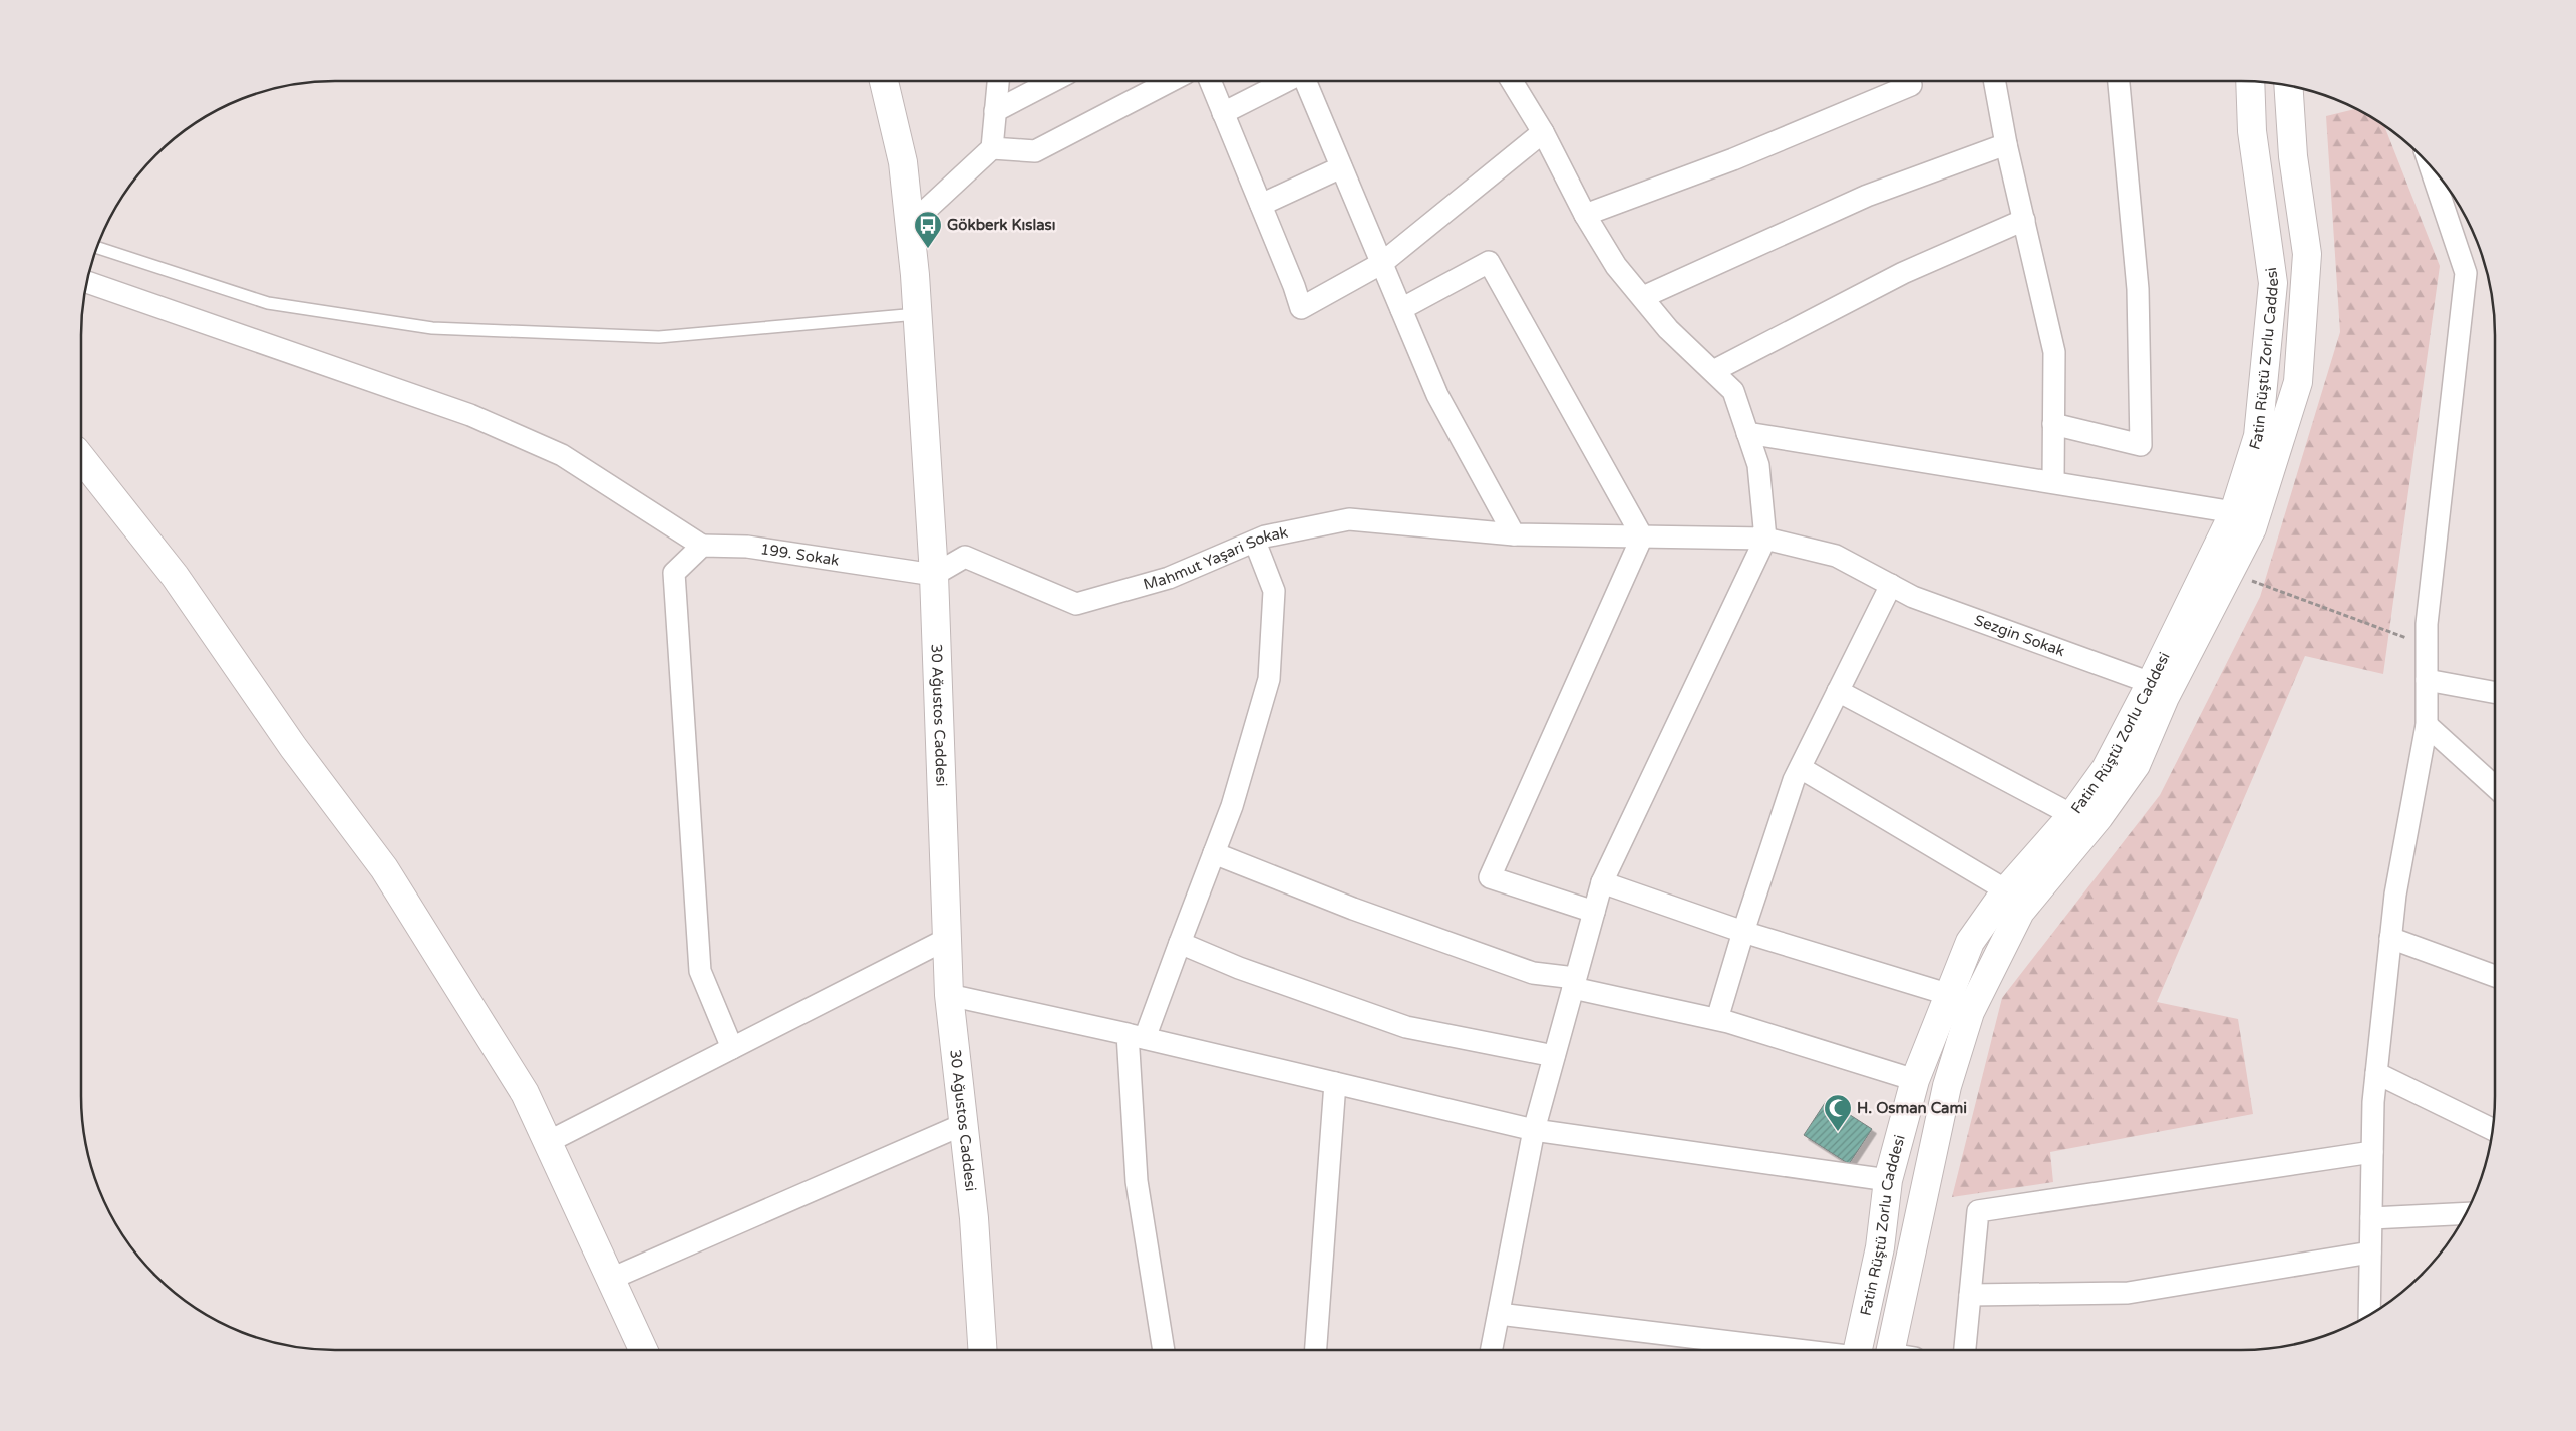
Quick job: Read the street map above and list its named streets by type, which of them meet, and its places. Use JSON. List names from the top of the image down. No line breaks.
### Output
{"streets":{"main road":["Fatin Rüştü Zorlu Caddesi","30 Ağustos Caddesi"],"street":["199. Sokak","Mahmut Yaşari Sokak","Sezgin Sokak"]},"crossings":[["Fatin Rüştü Zorlu Caddesi","Sezgin Sokak"],["199. Sokak","Mahmut Yaşari Sokak"],["199. Sokak","30 Ağustos Caddesi"],["Mahmut Yaşari Sokak","Sezgin Sokak"],["Mahmut Yaşari Sokak","30 Ağustos Caddesi"]],"places":{"bus stop":["Gökberk Kıslası"],"mosque":["H. Osman Cami"]}}
